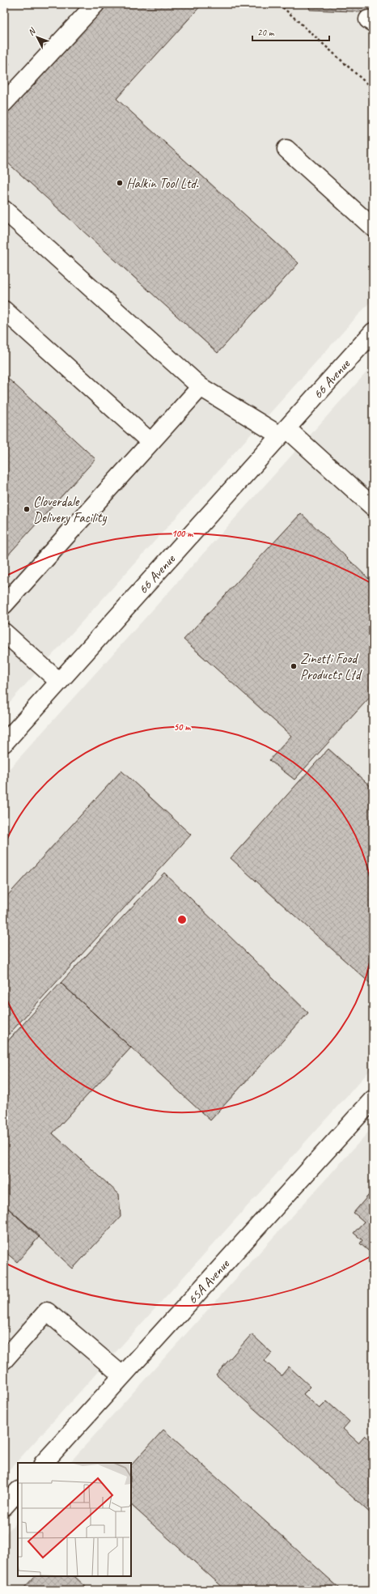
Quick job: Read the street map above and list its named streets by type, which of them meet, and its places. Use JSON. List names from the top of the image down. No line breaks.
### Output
{"streets":{"street":["66 Avenue","65A Avenue"]},"places":["Halkin Tool Ltd.","Cloverdale Delivery Facility","Zinetti Food Products Ltd"],"scale_bar":"20 m","north":"top left","rings":["100 m","50 m"]}
